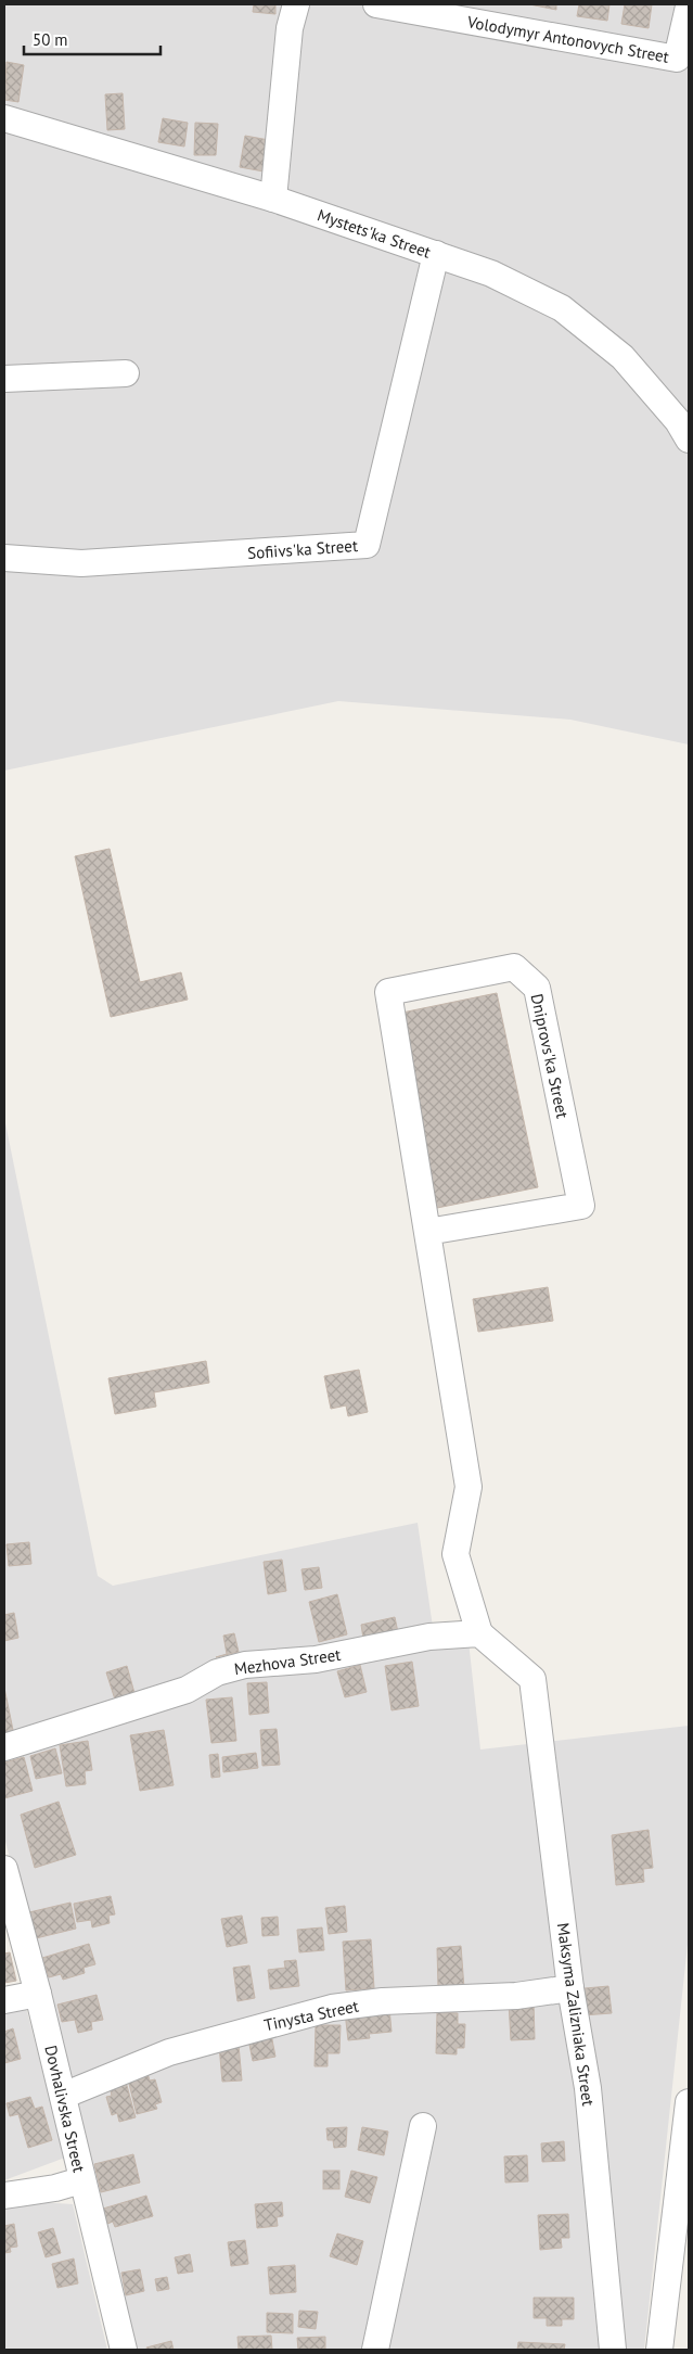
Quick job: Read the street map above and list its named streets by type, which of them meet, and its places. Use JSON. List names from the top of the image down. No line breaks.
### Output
{"streets":{"street":["Volodymyr Antonovych Street","Mystets'ka Street","Sofiivs'ka Street","Dniprovs'ka Street","Mezhova Street","Maksyma Zalizniaka Street","Tinysta Street","Dovhalivska Street"]},"crossings":[["Mystets'ka Street","Sofiivs'ka Street"],["Dniprovs'ka Street","Mezhova Street"],["Dniprovs'ka Street","Maksyma Zalizniaka Street"],["Mezhova Street","Maksyma Zalizniaka Street"],["Maksyma Zalizniaka Street","Tinysta Street"],["Tinysta Street","Dovhalivska Street"]],"scale_bar":"50 m"}
